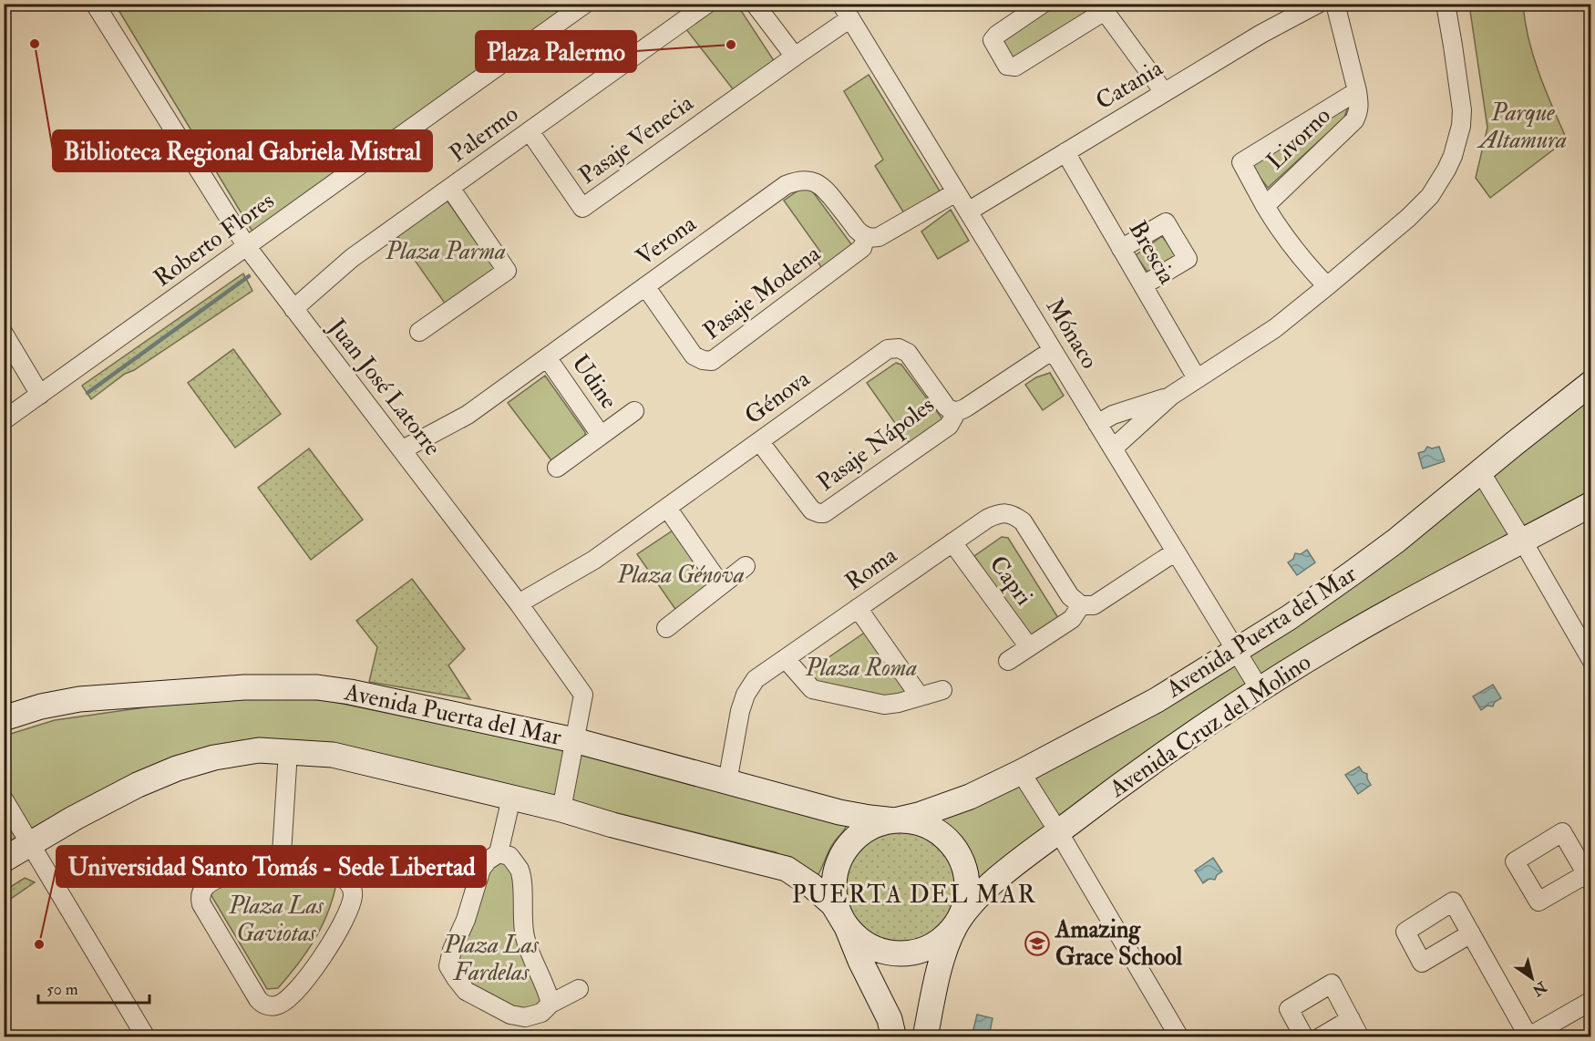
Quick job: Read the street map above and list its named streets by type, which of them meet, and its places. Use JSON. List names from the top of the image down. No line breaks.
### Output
{"streets":{"street":["Catania","Palermo","Livorno","Pasaje Venecia","Roberto Flores","Verona","Brescia","Pasaje Modena","Mónaco","Udine","Juan José Latorre","Génova","Pasaje Nápoles","Roma","Capri","Avenida Puerta del Mar","Avenida Cruz del Molino"]},"crossings":[["Catania","Brescia"],["Catania","Mónaco"],["Palermo","Pasaje Venecia"],["Palermo","Juan José Latorre"],["Roberto Flores","Juan José Latorre"],["Verona","Pasaje Modena"],["Verona","Udine"],["Verona","Juan José Latorre"],["Mónaco","Avenida Puerta del Mar"],["Mónaco","Avenida Cruz del Molino"],["Juan José Latorre","Génova"],["Juan José Latorre","Avenida Puerta del Mar"],["Génova","Pasaje Nápoles"],["Roma","Capri"],["Roma","Avenida Puerta del Mar"],["Avenida Puerta del Mar","Avenida Cruz del Molino"]],"districts":["PUERTA DEL MAR"],"parks":["Parque Altamura","Plaza Parma","Plaza Génova","Plaza Roma","Plaza Las Gaviotas","Plaza Las Fardelas"],"places":{"other":["Biblioteca Regional Gabriela Mistral","Plaza Palermo","Universidad Santo Tomás - Sede Libertad"],"school or university":["Amazing Grace School"]},"scale_bar":"50 m","north":"bottom right"}
